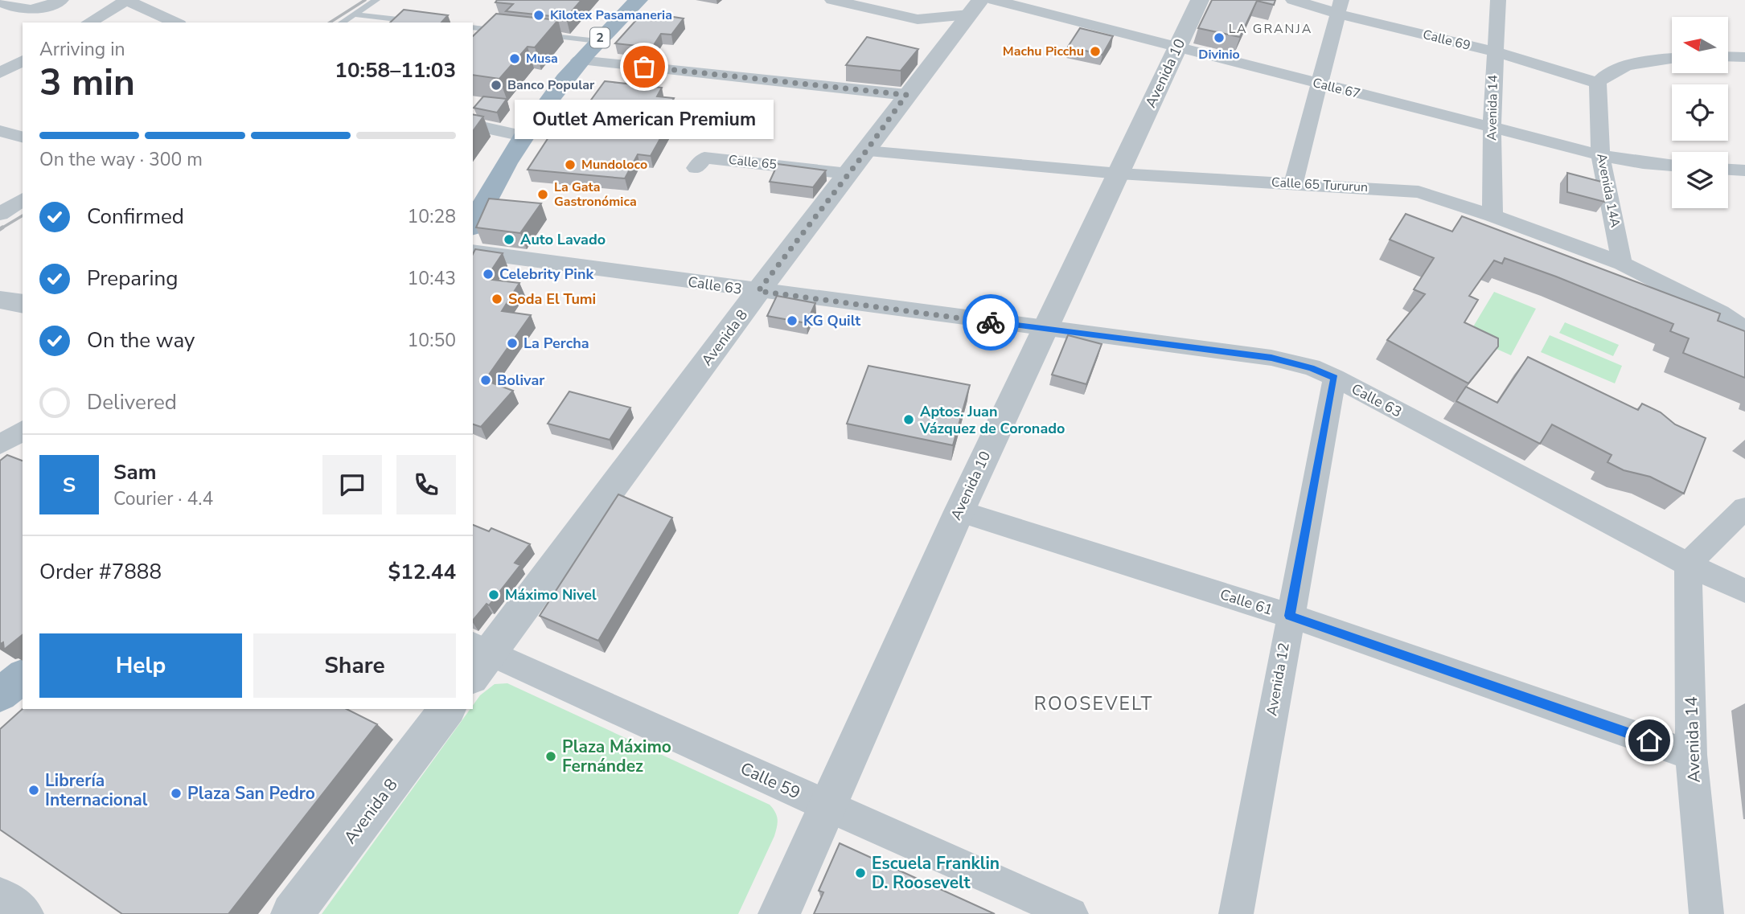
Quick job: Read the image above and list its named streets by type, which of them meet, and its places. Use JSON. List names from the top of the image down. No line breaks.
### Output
{"streets":{"highway":["2"],"street":["Calle 69","Avenida 10","Calle 67","Avenida 14","Calle 65","Calle 65 Tururun","Avenida 14A","Calle 63","Avenida 8","Calle 61","Avenida 12","Calle 59"]},"crossings":[["Calle 69","Avenida 14"],["Calle 69","Avenida 14A"],["Avenida 10","Calle 67"],["Avenida 10","Calle 65 Tururun"],["Avenida 10","Calle 63"],["Avenida 10","Calle 61"],["Avenida 10","Calle 59"],["Calle 67","Avenida 14"],["Calle 67","Avenida 14A"],["Avenida 14","Calle 65 Tururun"],["Avenida 14","Calle 63"],["Avenida 14","Calle 61"],["Calle 65","Avenida 8"],["Calle 65 Tururun","Avenida 14A"],["Calle 65 Tururun","Avenida 8"],["Calle 63","Avenida 8"],["Calle 63","Avenida 12"],["Avenida 8","Calle 59"],["Calle 61","Avenida 12"]],"districts":["LA GRANJA","ROOSEVELT"],"places":["Kilotex Pasamaneria","Divinio","Machu Picchu","Musa","Outlet American Premium","Banco Popular","Mundoloco","La Gata Gastronómica","Auto Lavado","Celebrity Pink","Soda El Tumi","KG Quilt","La Percha","Bolivar","Aptos. Juan Vázquez de Coronado","Máximo Nivel","Plaza Máximo Fernández","Librería Internacional","Plaza San Pedro","Escuela Franklin D. Roosevelt"],"north":"left","page":{"heading":["3 min","Arriving in","10:58–11:03"],"panel":["Sam","Courier · 4.4","Order #7888","$12.44"],"bubble":"Outlet American Premium","bar":"On the way · 300 m","list":[["Confirmed","10:28"],["Preparing","10:43"],["On the way","10:50"],"Delivered"],"round":"S","buttons":["Help","Share"]}}
